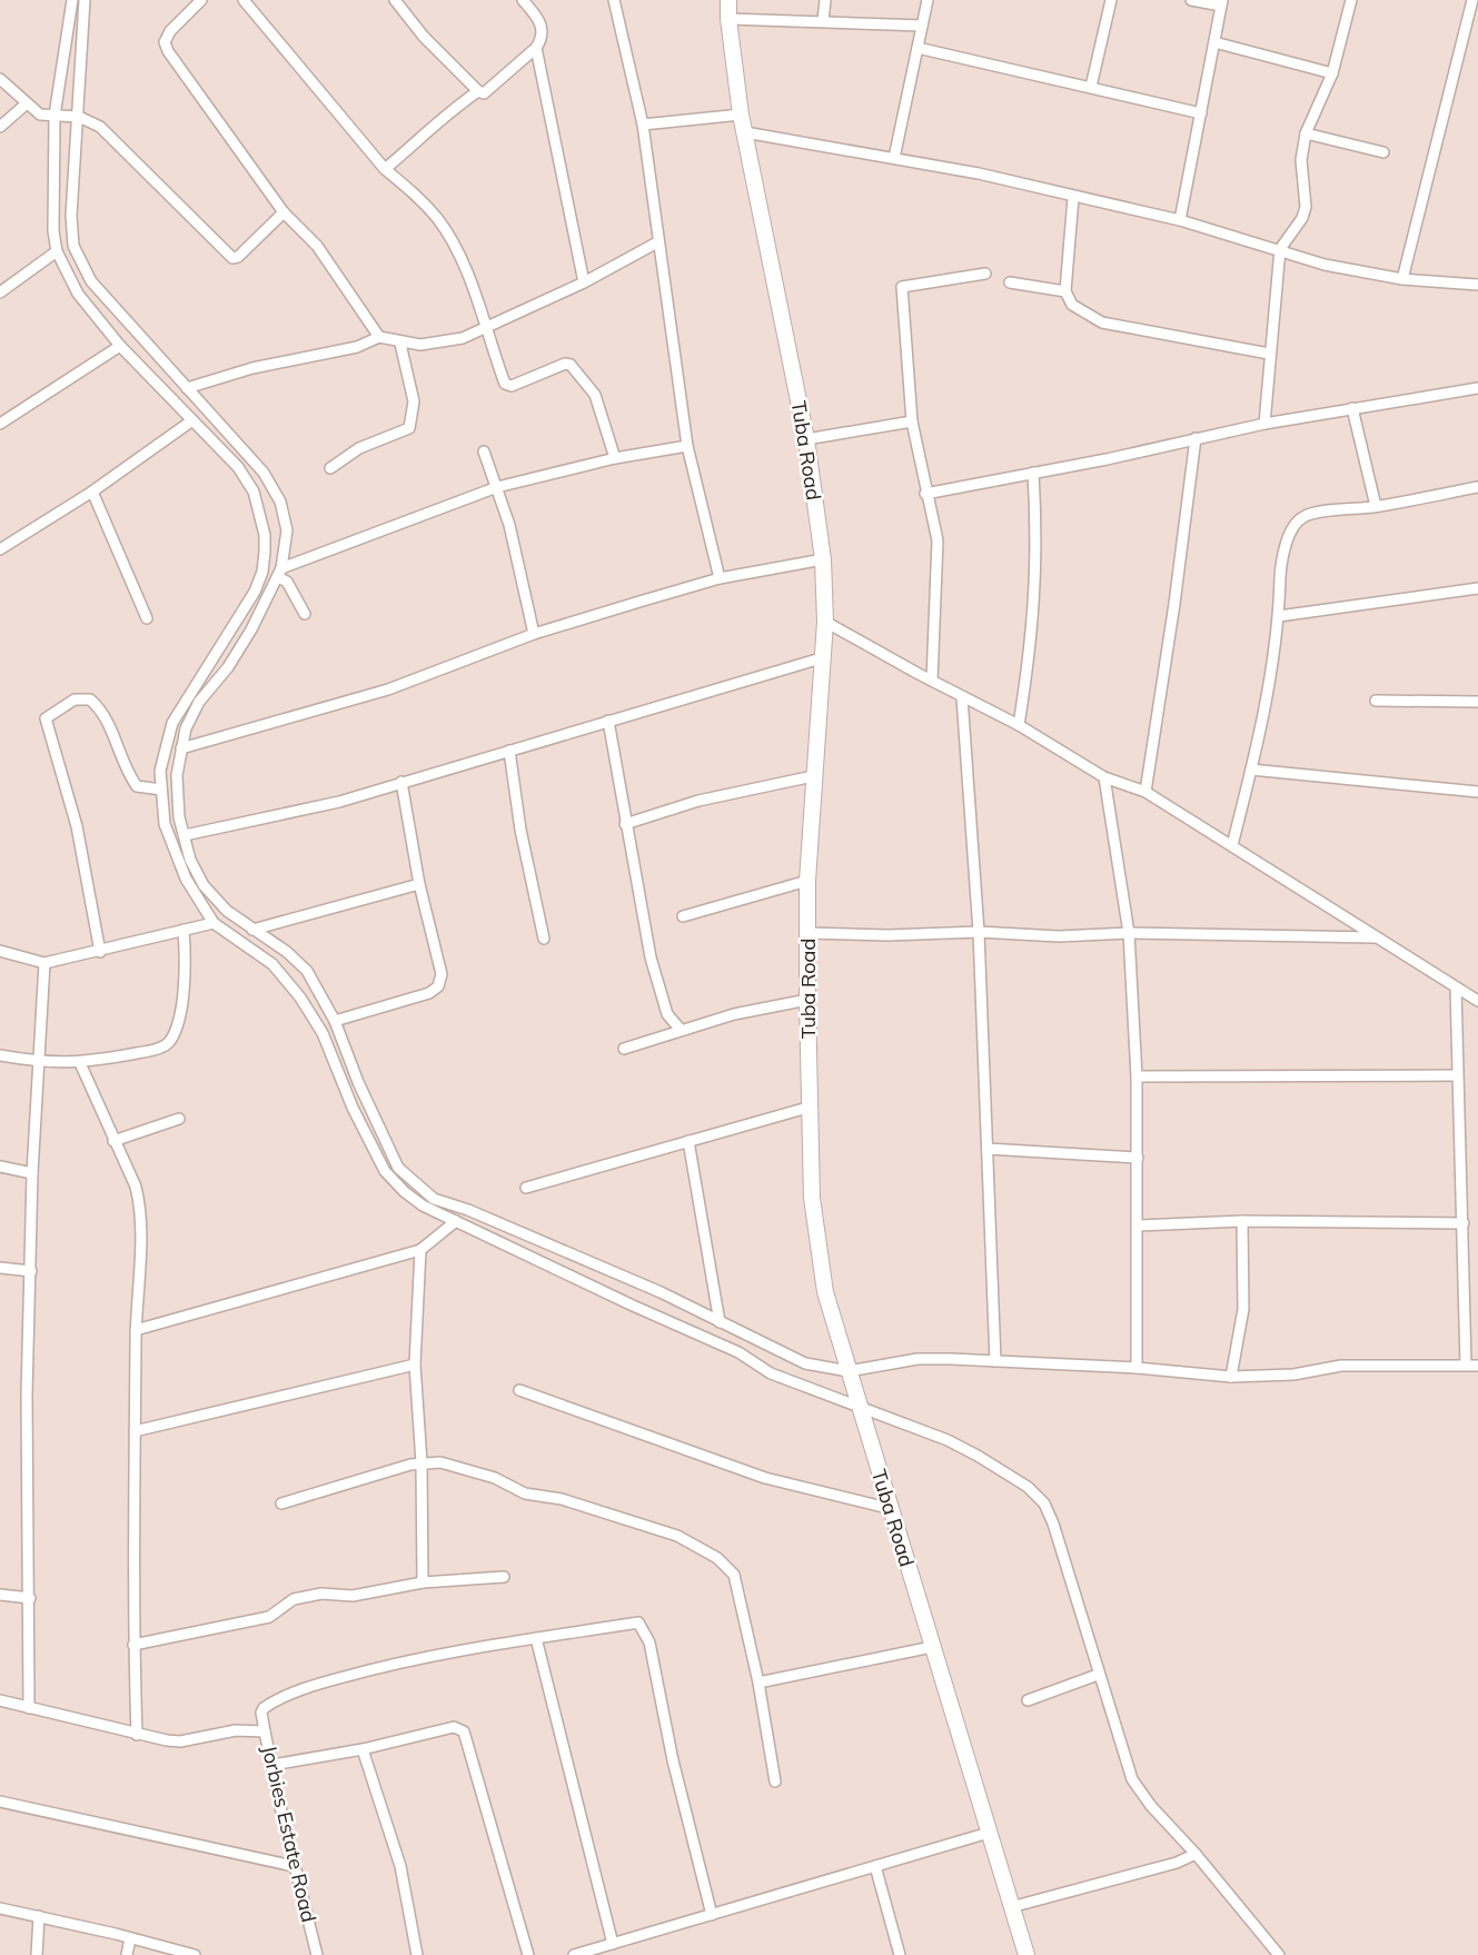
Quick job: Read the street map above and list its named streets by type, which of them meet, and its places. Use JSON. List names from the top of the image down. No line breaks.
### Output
{"streets":{"street":["Tuba Road","Jorbies Estate Road"]}}
